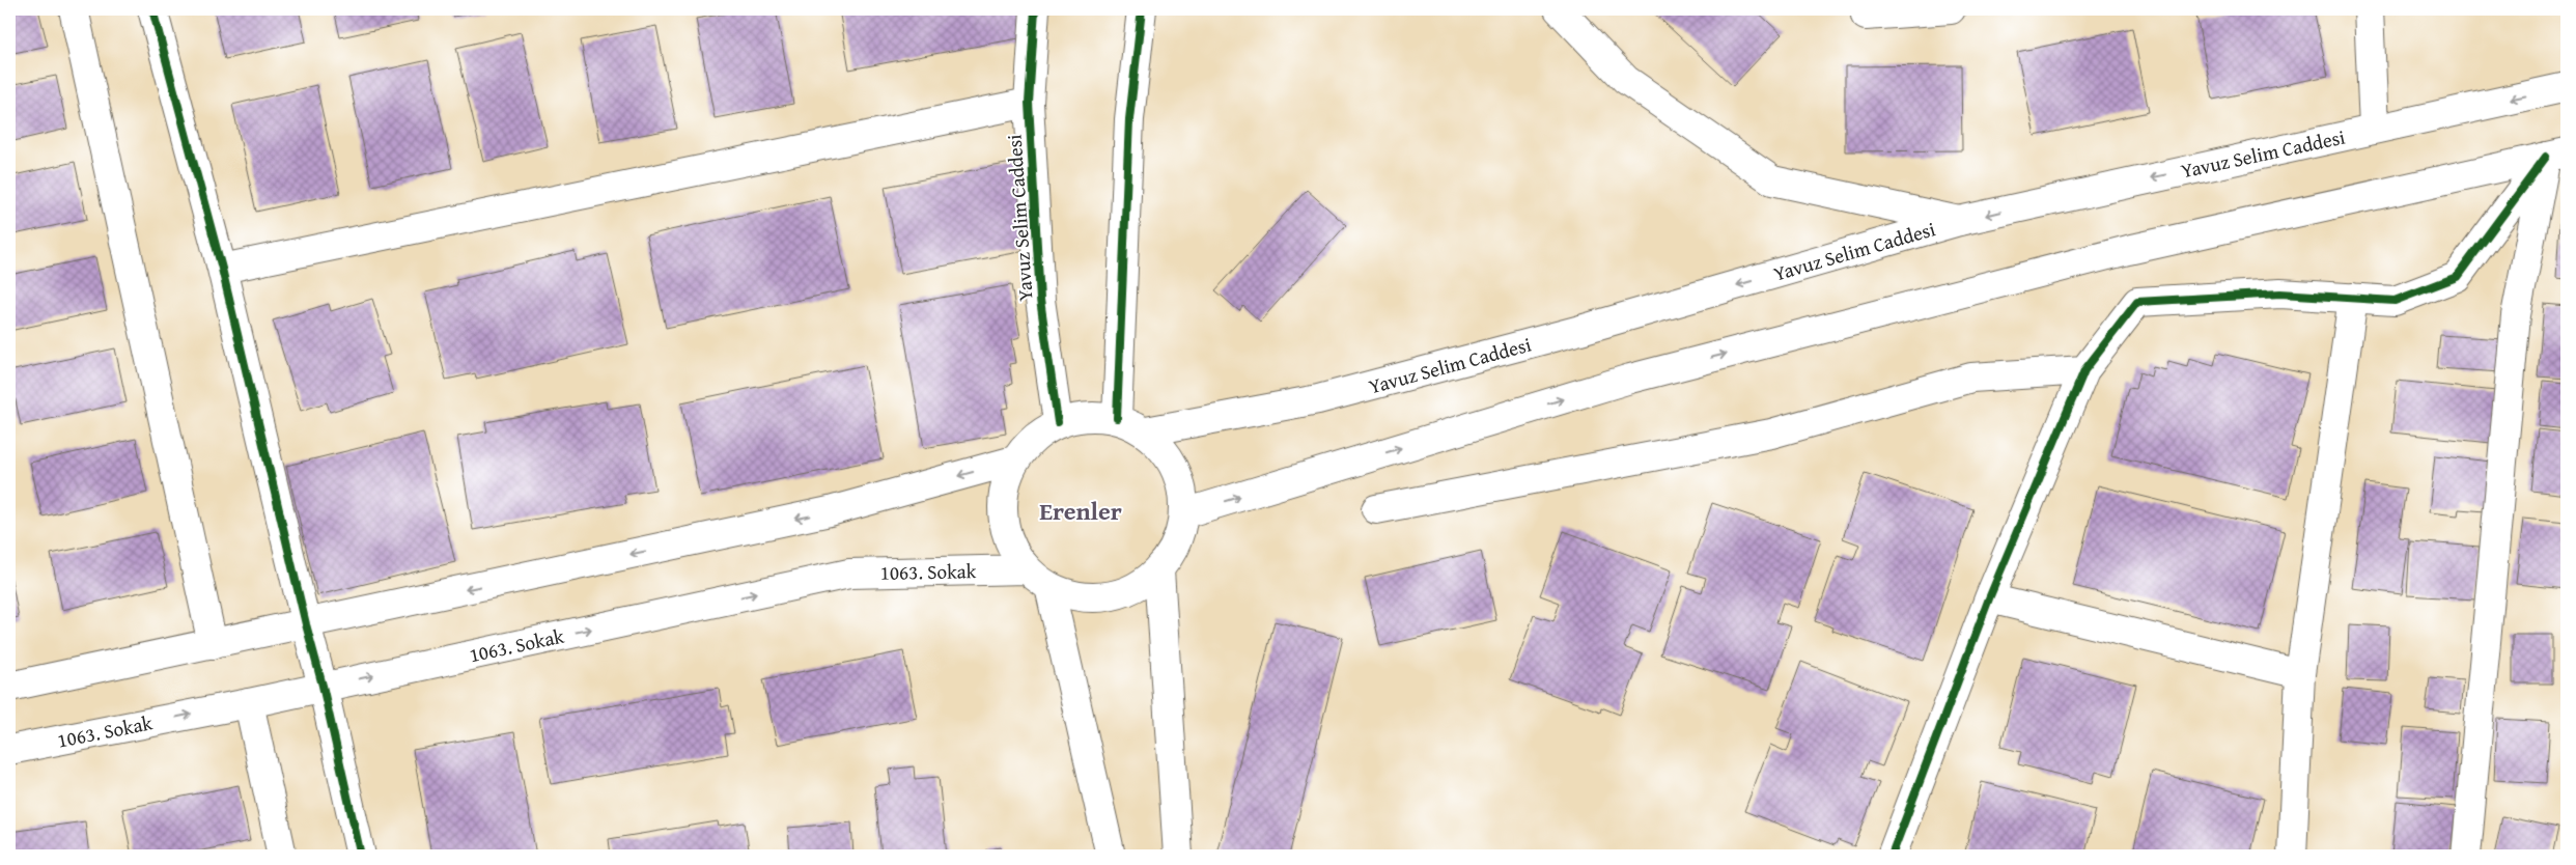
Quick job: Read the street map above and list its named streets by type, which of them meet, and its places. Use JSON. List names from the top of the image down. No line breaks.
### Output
{"streets":{"street":["Yavuz Selim Caddesi","1063. Sokak"]},"crossings":[["Yavuz Selim Caddesi","1063. Sokak"]],"districts":["Erenler"]}
